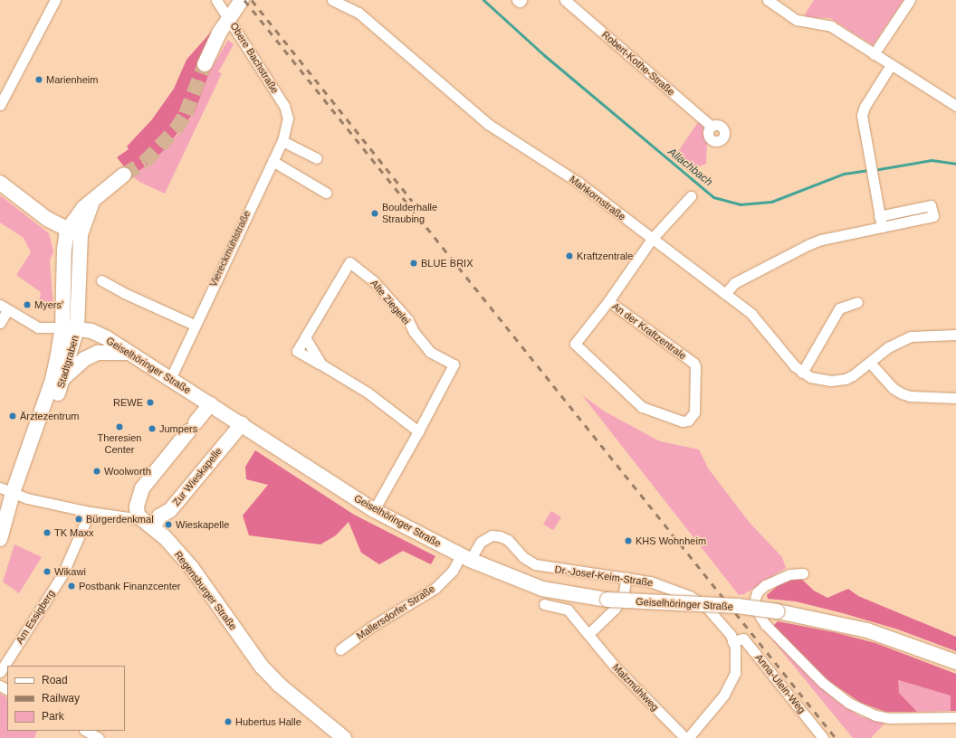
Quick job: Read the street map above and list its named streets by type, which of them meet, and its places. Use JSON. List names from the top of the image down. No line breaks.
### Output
{"streets":{"main road":["Stadtgraben","Geiselhöringer Straße","Zur Wieskapelle","Regensburger Straße"],"street":["Obere Bachstraße","Robert-Kothe-Straße","Mahkornstraße","Viereckmühlstraße","Alte Ziegelei","An der Kraftzentrale","Dr.-Josef-Keim-Straße","Mallersdorfer Straße","Am Essigberg","Anna-Ulein-Weg","Malzmühlweg"]},"crossings":[["Obere Bachstraße","Viereckmühlstraße"],["Mahkornstraße","An der Kraftzentrale"],["Viereckmühlstraße","Geiselhöringer Straße"],["Alte Ziegelei","Geiselhöringer Straße"],["Stadtgraben","Geiselhöringer Straße"],["Geiselhöringer Straße","Zur Wieskapelle"],["Geiselhöringer Straße","Dr.-Josef-Keim-Straße"],["Geiselhöringer Straße","Mallersdorfer Straße"],["Zur Wieskapelle","Regensburger Straße"],["Dr.-Josef-Keim-Straße","Mallersdorfer Straße"],["Dr.-Josef-Keim-Straße","Anna-Ulein-Weg"],["Dr.-Josef-Keim-Straße","Malzmühlweg"]],"water":["Allachbach"],"places":["Marienheim","Boulderhalle Straubing","Kraftzentrale","BLUE BRIX","Myers'","REWE","Ärztezentrum","Theresien Center","Jumpers","Woolworth","Bürgerdenkmal","Wieskapelle","TK Maxx","KHS Wohnheim","Wikawi","Postbank Finanzcenter","Hubertus Halle"],"legend":["Road","Railway","Park"]}
